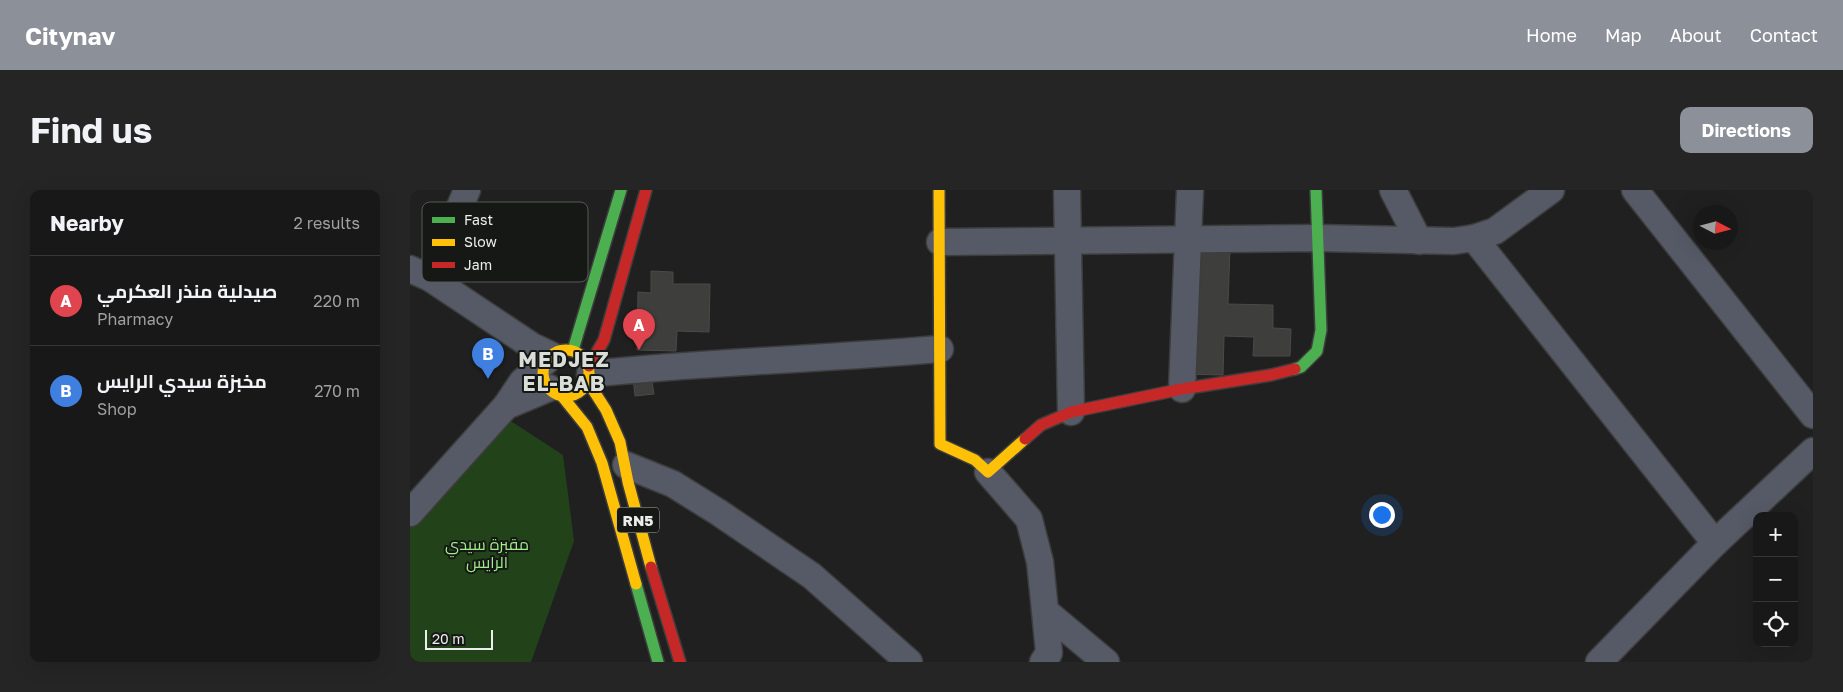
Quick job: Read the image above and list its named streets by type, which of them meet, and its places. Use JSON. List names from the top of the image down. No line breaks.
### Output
{"streets":{"main road":["RN5"]},"districts":["MEDJEZ EL-BAB"],"parks":["مقبرة سيدي الرايس"],"legend":["Fast","Slow","Jam"],"scale_bar":"20 m","north":"right","page":{"header":"Citynav","nav":["Home","Map","About","Contact"],"buttons":"Directions","title":"Find us","heading":["Nearby","2 results"],"list":[{"mark":"A","name":"صيدلية منذر العكرمي","note":"Pharmacy","value":"220 m"},{"mark":"B","name":"مخبزة سيدي الرايس","note":"Shop","value":"270 m"}],"pins":["A","B"],"map_buttons":["+","−"],"scale":"20 m"}}
